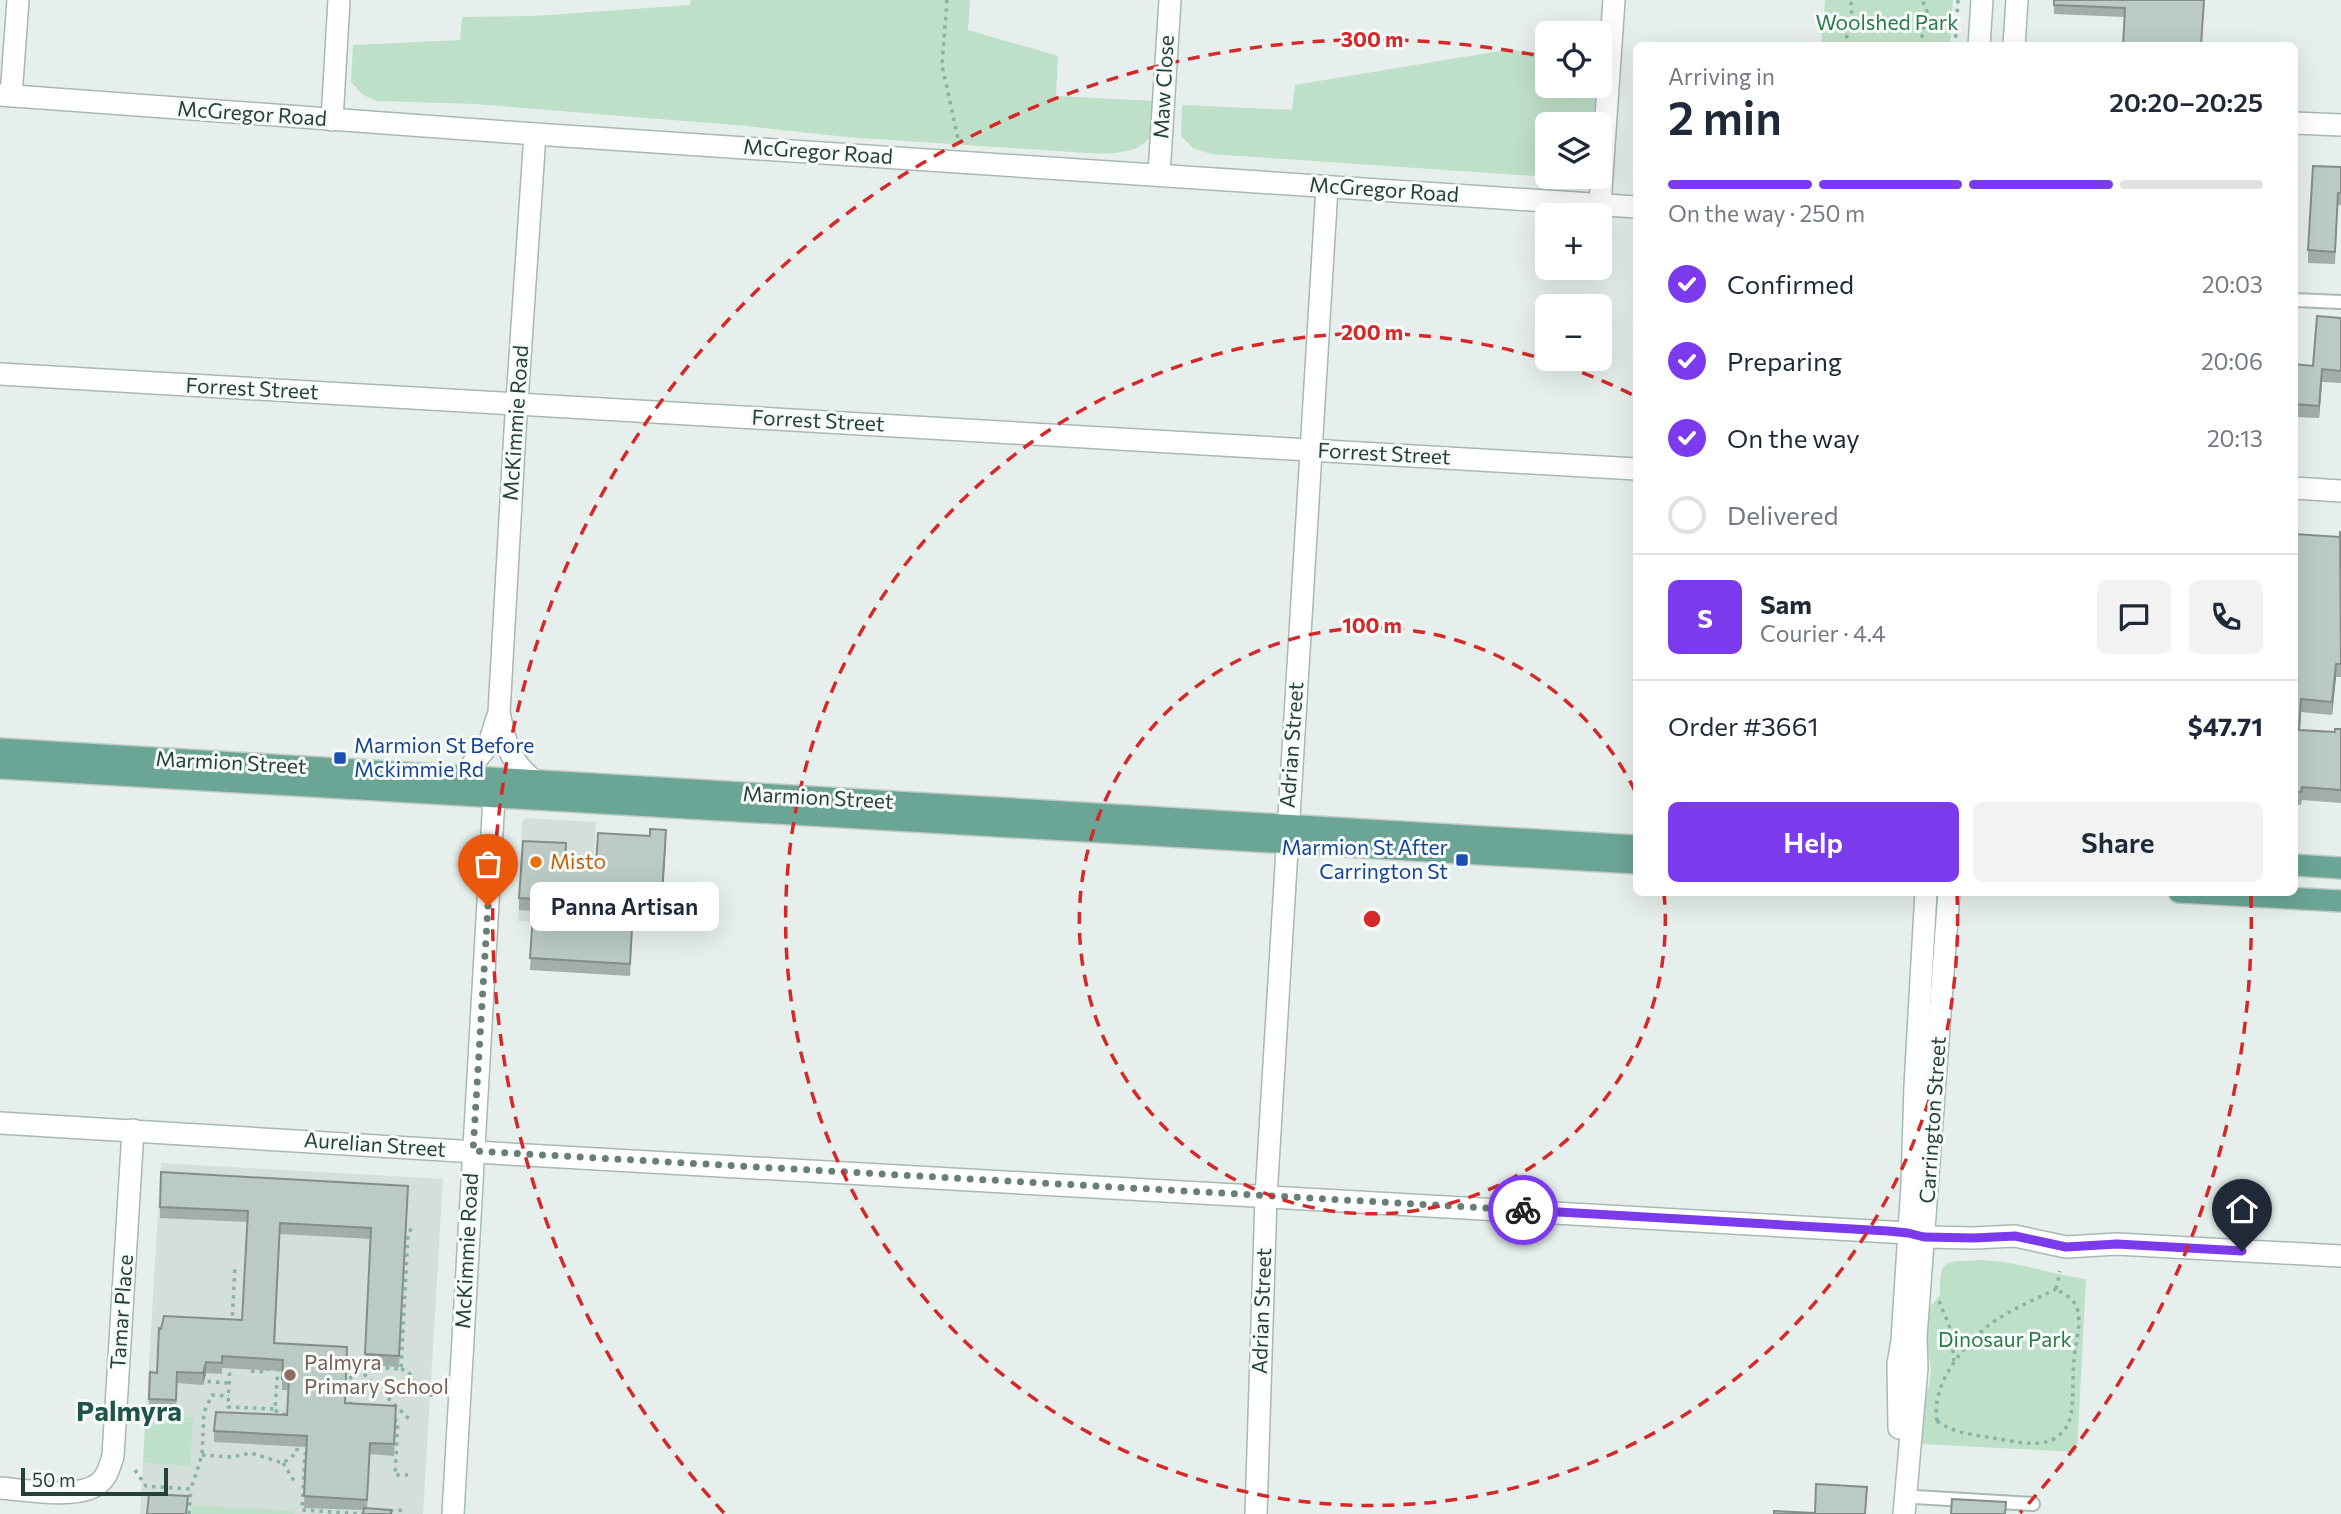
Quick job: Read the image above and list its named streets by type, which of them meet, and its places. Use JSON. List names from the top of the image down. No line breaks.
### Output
{"streets":{"main road":["Marmion Street"],"street":["Maw Close","McGregor Road","Forrest Street","McKimmie Road","Adrian Street","Carrington Street","Aurelian Street","Tamar Place"]},"crossings":[["Maw Close","McGregor Road"],["McGregor Road","McKimmie Road"],["McGregor Road","Adrian Street"],["Forrest Street","McKimmie Road"],["Forrest Street","Adrian Street"],["McKimmie Road","Marmion Street"],["McKimmie Road","Aurelian Street"],["Adrian Street","Marmion Street"],["Adrian Street","Aurelian Street"],["Carrington Street","Aurelian Street"],["Aurelian Street","Tamar Place"]],"districts":["Palmyra"],"parks":["Woolshed Park","Dinosaur Park"],"places":{"transit":["Marmion St Before Mckimmie Rd","Marmion St After Carrington St"],"other":["Misto","Panna Artisan","Palmyra Primary School"]},"scale_bar":"50 m","page":{"map_buttons":["+","−"],"heading":["2 min","Arriving in","20:20–20:25"],"panel":["Sam","Courier · 4.4","Order #3661","$47.71"],"bar":"On the way · 250 m","list":[["Confirmed","20:03"],["Preparing","20:06"],["On the way","20:13"],"Delivered"],"round":"S","buttons":["Help","Share"],"bubble":"Panna Artisan","scale":"50 m"},"rings":["300 m","200 m","100 m"]}
